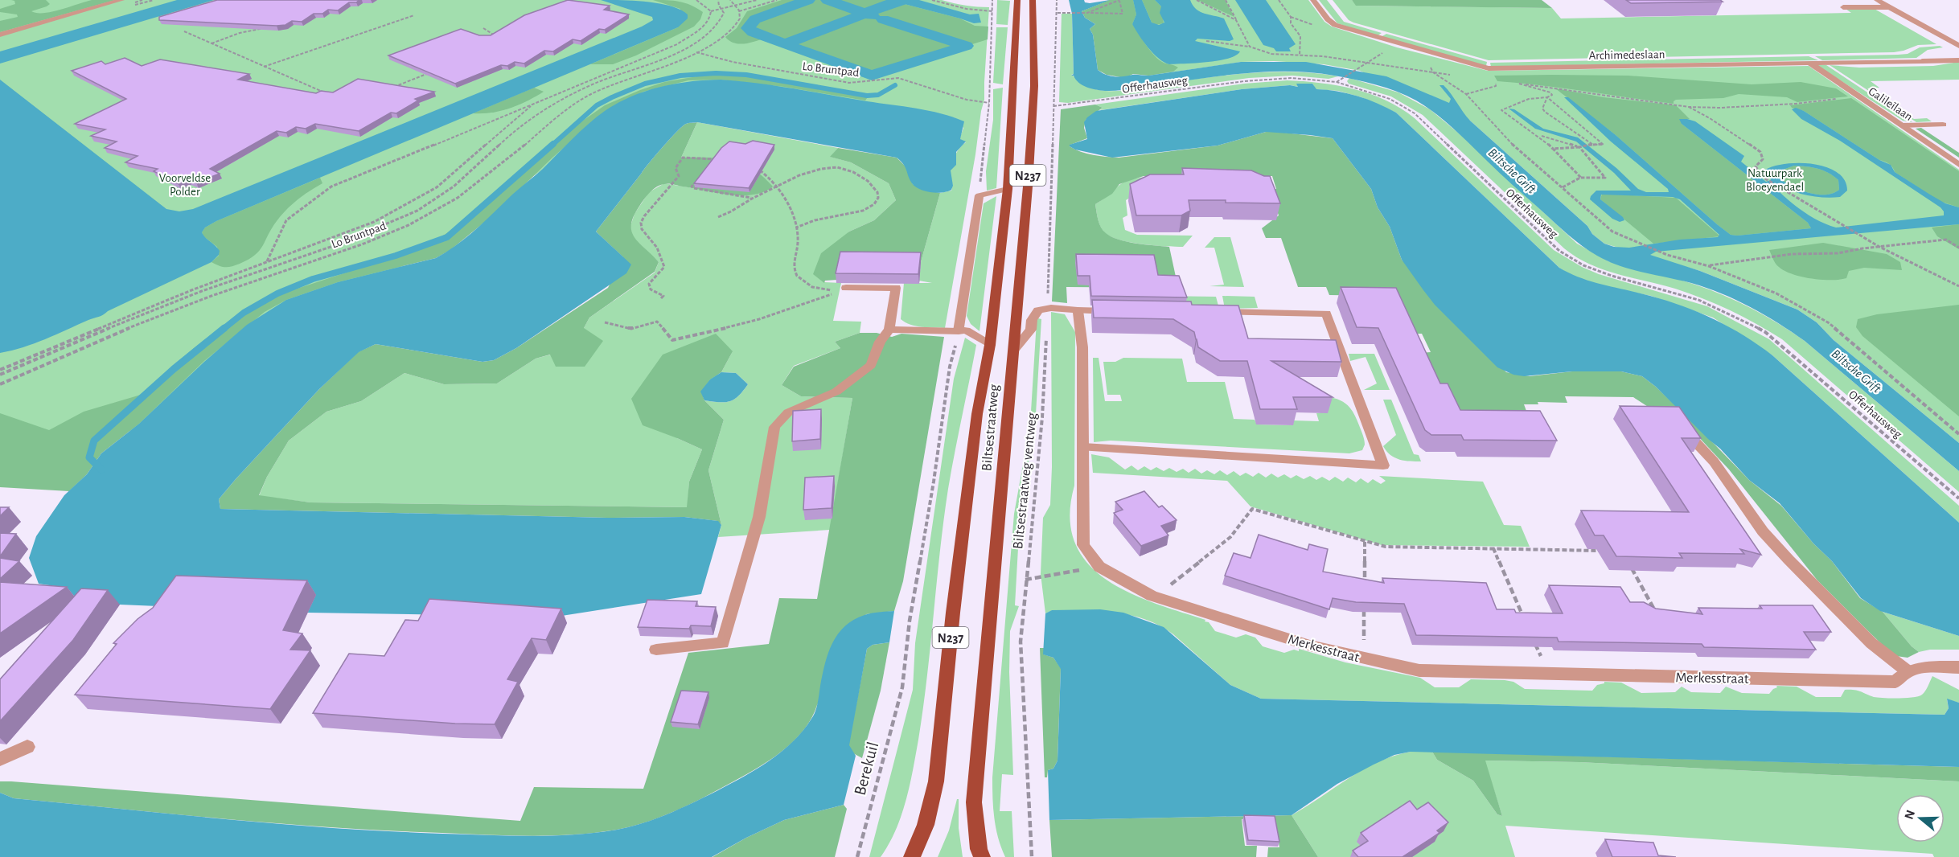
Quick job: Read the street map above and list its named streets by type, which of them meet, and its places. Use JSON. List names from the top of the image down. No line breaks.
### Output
{"streets":{"main road":["N237","Biltsestraatweg"],"street":["Archimedeslaan","Galileïlaan","Merkesstraat"],"path":["Lo Bruntpad","Offerhausweg","Biltsestraatweg ventweg","Berekuil"]},"crossings":[["Archimedeslaan","Galileïlaan"],["Offerhausweg","Biltsestraatweg ventweg"]],"water":["Biltsche Grift"],"parks":["Natuurpark Bloeyendael","Voorveldse Polder"],"north":"left"}
